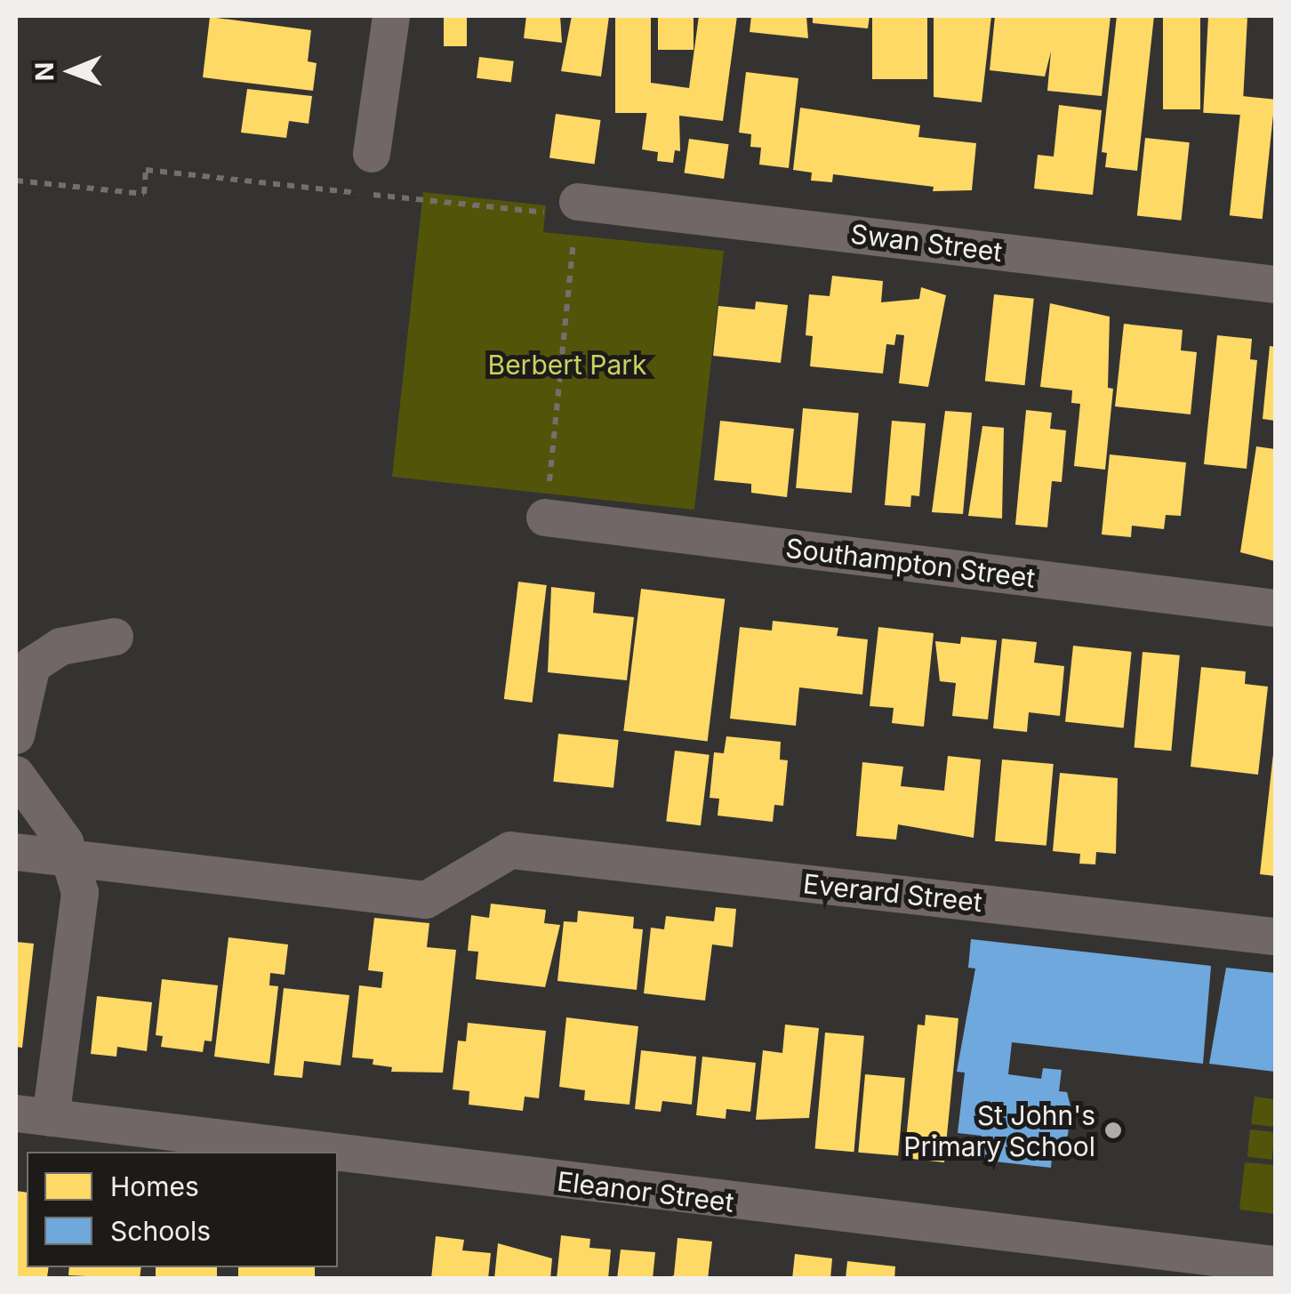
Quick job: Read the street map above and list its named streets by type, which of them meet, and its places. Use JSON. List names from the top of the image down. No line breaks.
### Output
{"streets":{"street":["Swan Street","Southampton Street","Everard Street","Eleanor Street"]},"parks":["Berbert Park"],"places":["St John's Primary School"],"legend":["Homes","Schools"],"north":"left"}
